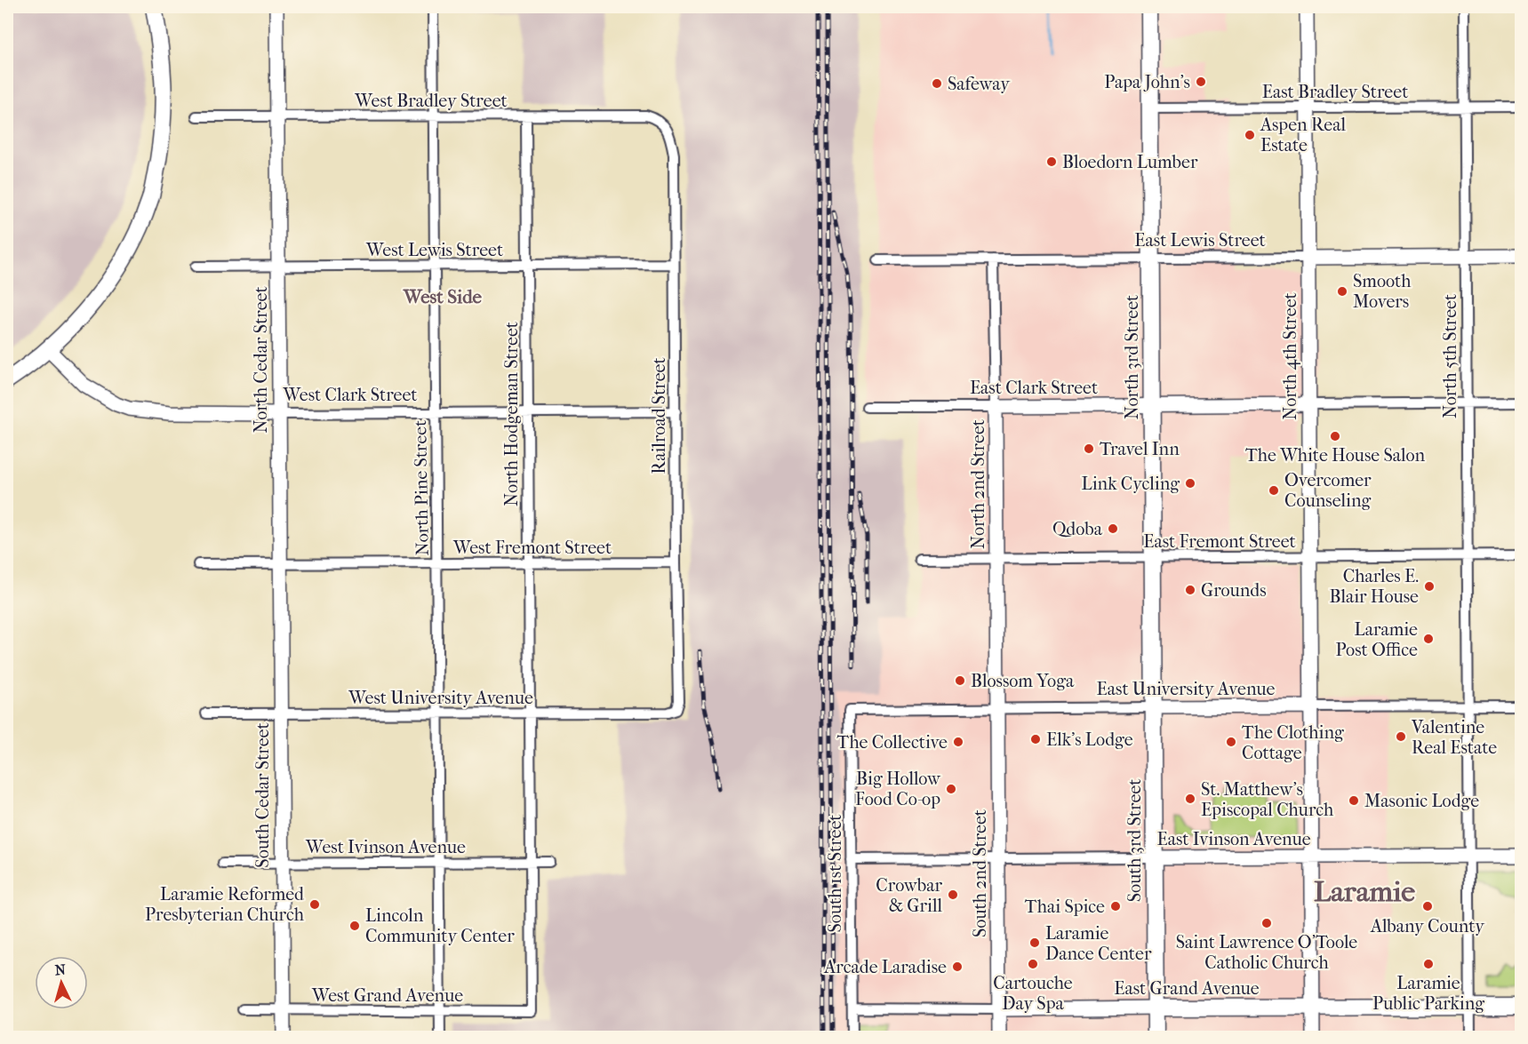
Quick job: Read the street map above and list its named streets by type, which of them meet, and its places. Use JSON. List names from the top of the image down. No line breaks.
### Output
{"streets":{"main road":["North 3rd Street","South 3rd Street","East Grand Avenue"],"street":["East Bradley Street","West Bradley Street","East Lewis Street","West Lewis Street","North 4th Street","North 5th Street","North Cedar Street","East Clark Street","West Clark Street","North Hodgeman Street","Railroad Street","North 2nd Street","North Pine Street","East Fremont Street","West Fremont Street","East University Avenue","West University Avenue","South Cedar Street","East Ivinson Avenue","West Ivinson Avenue","South 1st Street","South 2nd Street","West Grand Avenue"]},"crossings":[["East Bradley Street","North 4th Street"],["East Bradley Street","North 5th Street"],["East Bradley Street","North 3rd Street"],["West Bradley Street","North Cedar Street"],["West Bradley Street","North Hodgeman Street"],["West Bradley Street","Railroad Street"],["West Bradley Street","North Pine Street"],["East Lewis Street","North 4th Street"],["East Lewis Street","North 5th Street"],["East Lewis Street","North 3rd Street"],["East Lewis Street","North 2nd Street"],["West Lewis Street","North Cedar Street"],["West Lewis Street","North Hodgeman Street"],["West Lewis Street","Railroad Street"],["West Lewis Street","North Pine Street"],["North 4th Street","East Clark Street"],["North 4th Street","East Fremont Street"],["North 4th Street","East University Avenue"],["North 4th Street","East Ivinson Avenue"],["North 4th Street","East Grand Avenue"],["North 5th Street","East Clark Street"],["North 5th Street","East Fremont Street"],["North 5th Street","East University Avenue"],["North 5th Street","East Ivinson Avenue"],["North 5th Street","East Grand Avenue"],["North 3rd Street","East Clark Street"],["North 3rd Street","East Fremont Street"],["North 3rd Street","East University Avenue"],["North 3rd Street","South 3rd Street"],["North Cedar Street","West Clark Street"],["North Cedar Street","West Fremont Street"],["North Cedar Street","West University Avenue"],["North Cedar Street","South Cedar Street"],["East Clark Street","North 2nd Street"],["West Clark Street","North Hodgeman Street"],["West Clark Street","Railroad Street"],["West Clark Street","North Pine Street"],["North Hodgeman Street","West Fremont Street"],["North Hodgeman Street","West University Avenue"],["North Hodgeman Street","West Ivinson Avenue"],["North Hodgeman Street","West Grand Avenue"],["Railroad Street","West Fremont Street"],["Railroad Street","West University Avenue"],["North 2nd Street","East Fremont Street"],["North 2nd Street","East University Avenue"],["North 2nd Street","South 2nd Street"],["North Pine Street","West Fremont Street"],["North Pine Street","West University Avenue"],["North Pine Street","West Ivinson Avenue"],["North Pine Street","West Grand Avenue"],["East University Avenue","South 3rd Street"],["East University Avenue","South 1st Street"],["East University Avenue","South 2nd Street"],["West University Avenue","South Cedar Street"],["South Cedar Street","West Ivinson Avenue"],["South Cedar Street","West Grand Avenue"],["East Ivinson Avenue","South 3rd Street"],["East Ivinson Avenue","South 1st Street"],["East Ivinson Avenue","South 2nd Street"],["South 3rd Street","East Grand Avenue"],["South 1st Street","East Grand Avenue"],["South 2nd Street","East Grand Avenue"]],"districts":["West Side","Laramie"],"places":["Papa John's","Safeway","Aspen Real Estate","Bloedorn Lumber","Smooth Movers","The White House Salon","Travel Inn","Link Cycling","Overcomer Counseling","Qdoba","Charles E. Blair House","Grounds","Laramie Post Office","Blossom Yoga","Valentine Real Estate","Elk's Lodge","The Collective","The Clothing Cottage","Big Hollow Food Co-op","St. Matthew's Episcopal Church","Masonic Lodge","Crowbar & Grill","Laramie Reformed Presbyterian Church","Thai Spice","Albany County","Saint Lawrence O'Toole Catholic Church","Lincoln Community Center","Laramie Dance Center","Cartouche Day Spa","Laramie Public Parking","Arcade Laradise"],"north":"top"}
